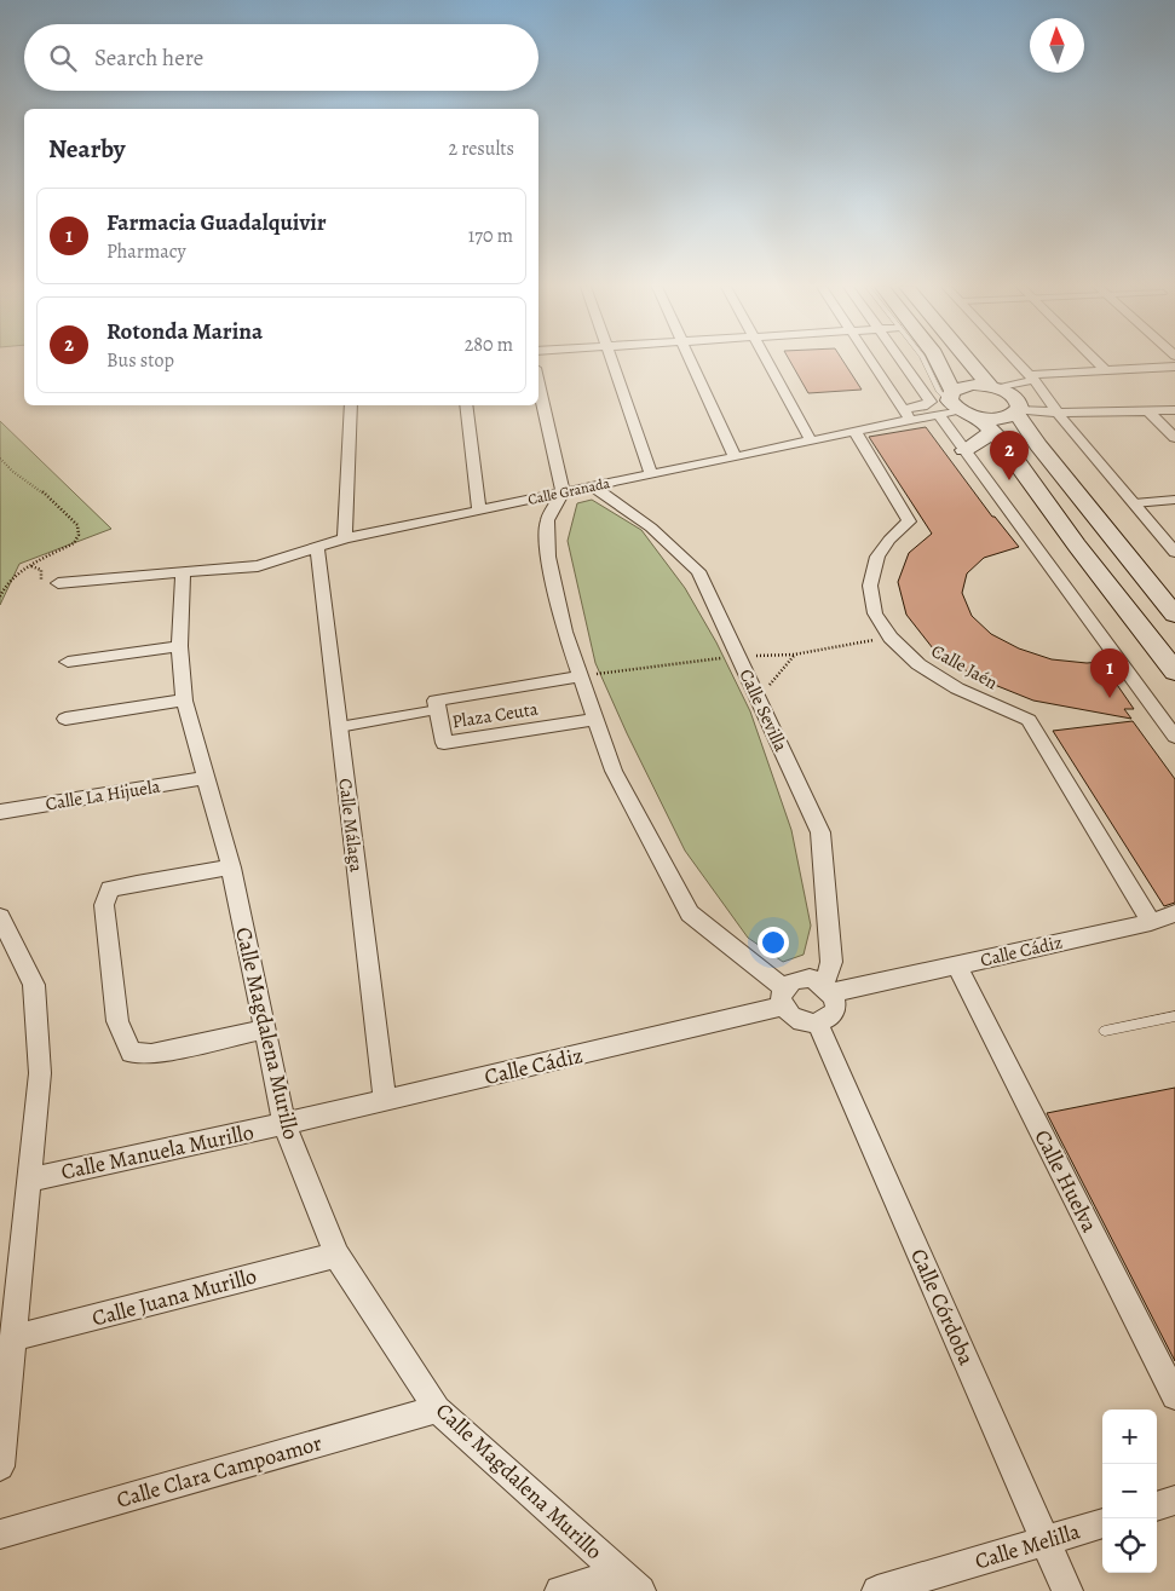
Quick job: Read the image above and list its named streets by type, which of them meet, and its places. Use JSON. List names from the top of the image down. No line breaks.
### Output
{"streets":{"street":["Calle Granada","Calle Jaén","Calle Sevilla","Plaza Ceuta","Calle La Hijuela","Calle Málaga","Calle Cádiz","Calle Magdalena Murillo","Calle Manuela Murillo","Calle Huelva","Calle Juana Murillo","Calle Córdoba","Calle Clara Campoamor","Calle Melilla"]},"crossings":[["Calle Granada","Calle Jaén"],["Calle Granada","Calle Sevilla"],["Calle Granada","Calle Málaga"],["Calle Granada","Calle Magdalena Murillo"],["Calle Jaén","Calle Cádiz"],["Calle Sevilla","Calle Cádiz"],["Calle Sevilla","Calle Córdoba"],["Calle La Hijuela","Calle Magdalena Murillo"],["Calle Málaga","Calle Cádiz"],["Calle Cádiz","Calle Magdalena Murillo"],["Calle Cádiz","Calle Manuela Murillo"],["Calle Cádiz","Calle Huelva"],["Calle Cádiz","Calle Córdoba"],["Calle Magdalena Murillo","Calle Manuela Murillo"],["Calle Magdalena Murillo","Calle Juana Murillo"],["Calle Magdalena Murillo","Calle Clara Campoamor"],["Calle Córdoba","Calle Melilla"]],"north":"top","page":{"search":"Search here","heading":["Nearby","2 results"],"list":[{"mark":"1","name":"Farmacia Guadalquivir","note":"Pharmacy","value":"170 m"},{"mark":"2","name":"Rotonda Marina","note":"Bus stop","value":"280 m"}],"pins":["2","1"],"map_buttons":["+","−"]}}
